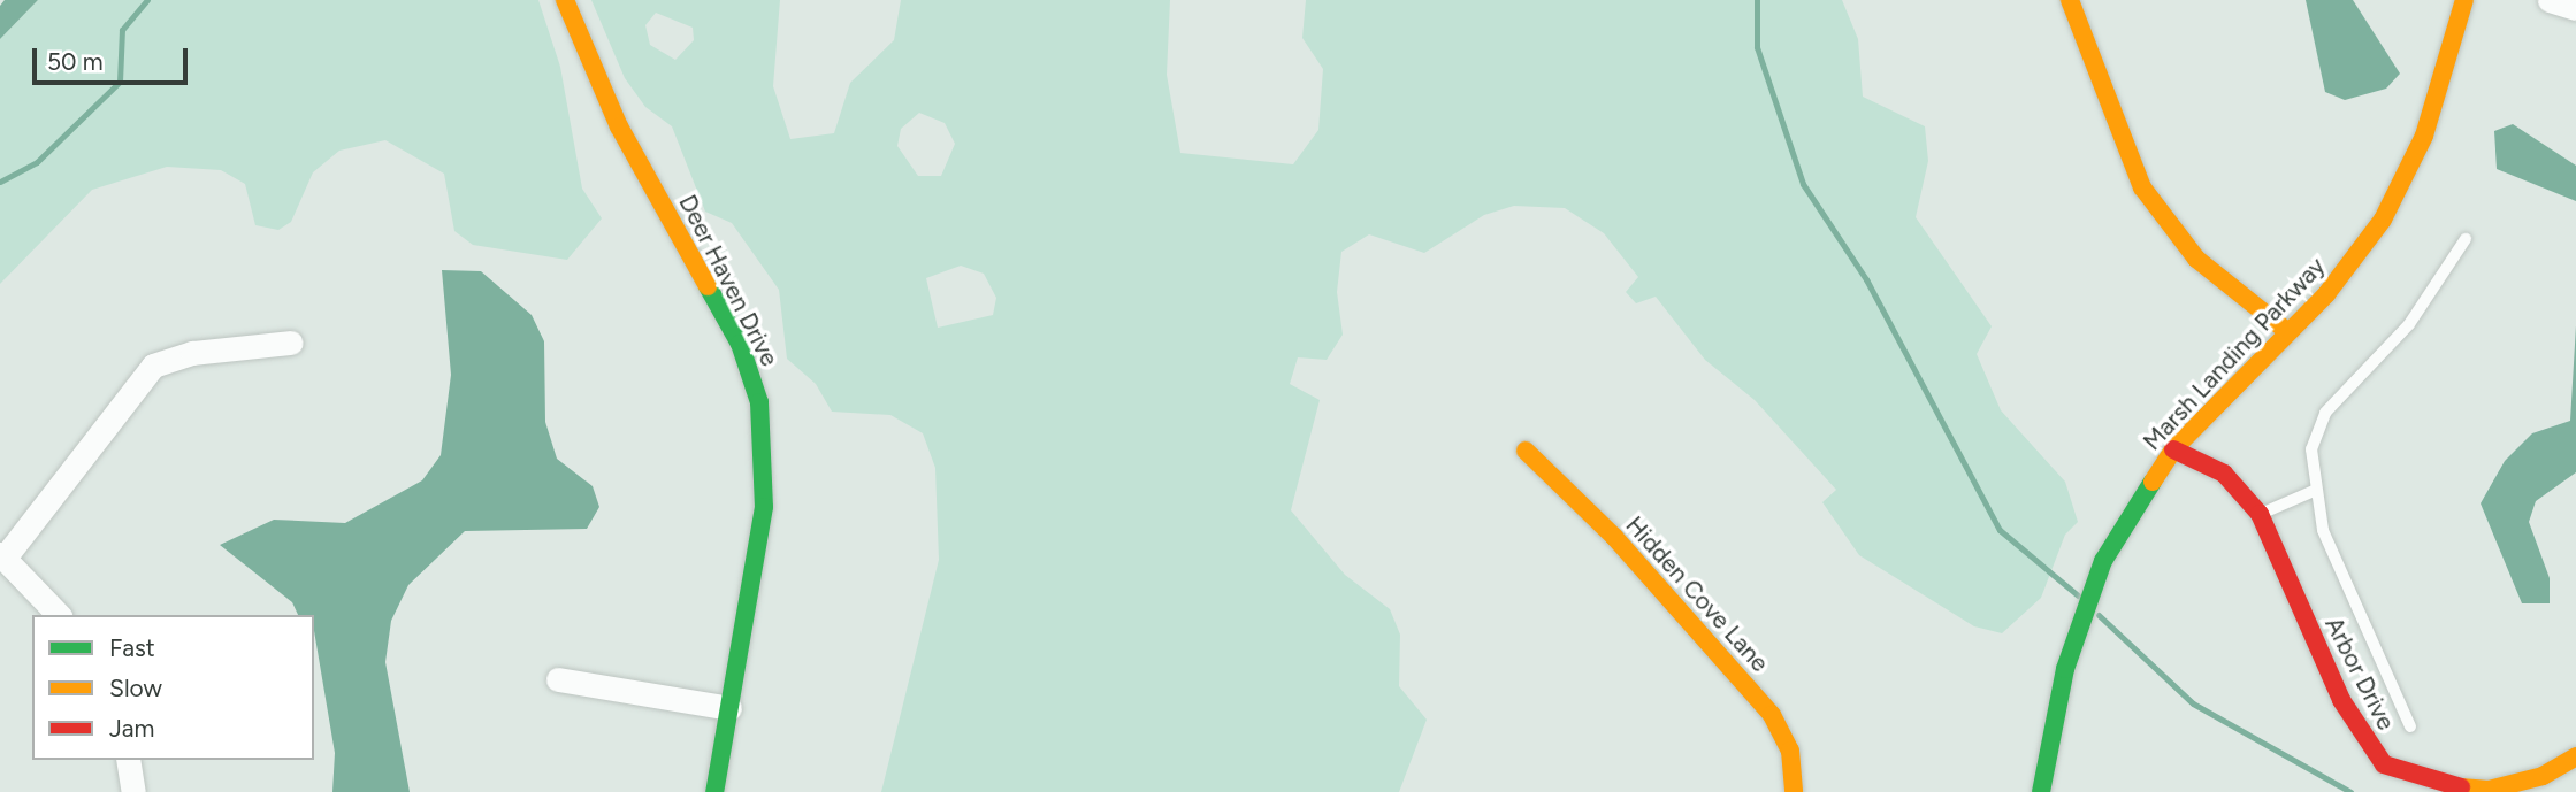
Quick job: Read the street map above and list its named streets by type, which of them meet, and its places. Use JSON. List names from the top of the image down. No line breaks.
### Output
{"streets":{"street":["Deer Haven Drive","Marsh Landing Parkway","Hidden Cove Lane","Arbor Drive"]},"crossings":[["Marsh Landing Parkway","Arbor Drive"]],"legend":["Fast","Slow","Jam"],"scale_bar":"50 m"}
